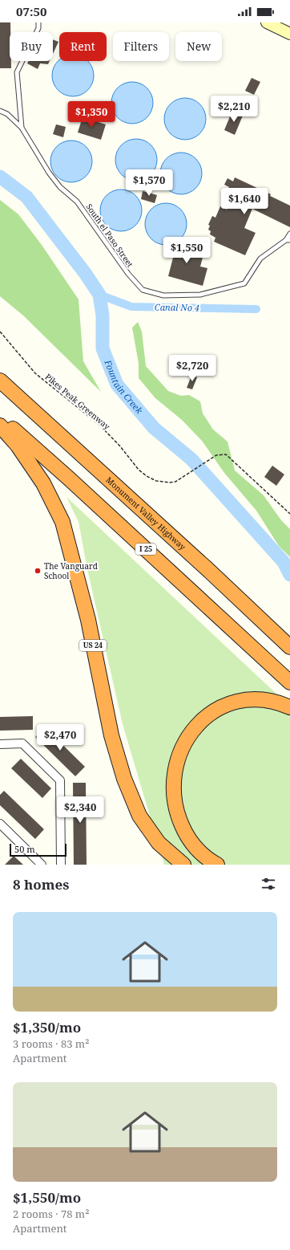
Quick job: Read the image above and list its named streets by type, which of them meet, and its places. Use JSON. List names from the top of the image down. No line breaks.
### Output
{"streets":{"highway":["Monument Valley Highway","I 25","US 24"],"lane":["South el Paso Street"],"path":["Pikes Peak Greenway"]},"water":["Canal No 4","Fountain Creek"],"places":["The Vanguard School"],"scale_bar":"50 m","page":{"status":"07:50","chip":["Buy","Rent","Filters","New"],"price":["$2,210","$1,350","$1,570","$1,640","$1,550","$2,720","$2,470","$2,340"],"scale":"50 m","heading":"8 homes","list":[{"name":"$1,350/mo","note":"3 rooms · 83 m² · Apartment"},{"name":"$1,550/mo","note":"2 rooms · 78 m² · Apartment"}]}}
